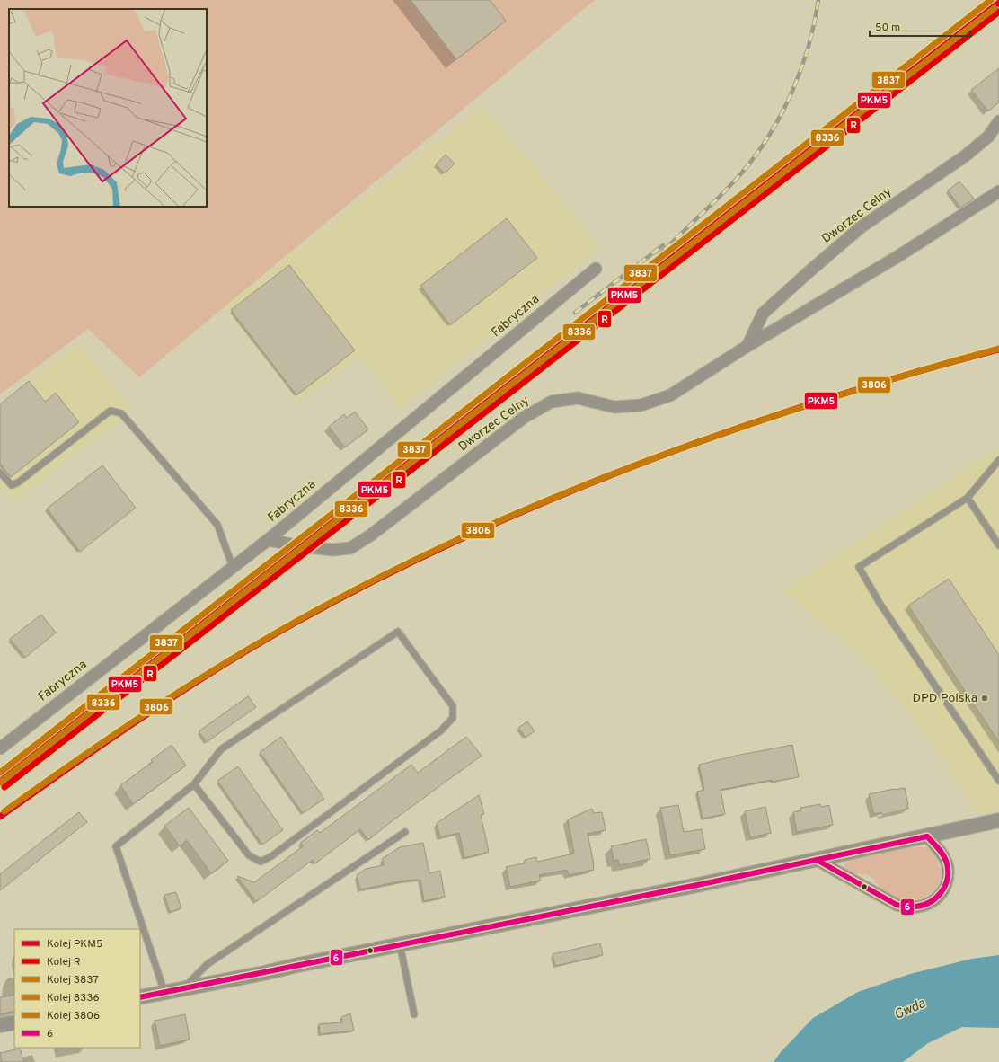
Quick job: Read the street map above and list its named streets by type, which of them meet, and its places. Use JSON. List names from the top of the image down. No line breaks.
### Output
{"streets":{"street":["Dworzec Celny","Fabryczna"]},"crossings":[["Dworzec Celny","Fabryczna"]],"water":["Gwda"],"places":["DPD Polska"],"lines":["rail line 3837","rail line PKM5","rail line 8336","rail line R","rail line 3806","transit line 6"],"legend":["Kolej PKM5","Kolej R","Kolej 3837","Kolej 8336","Kolej 3806","6"],"scale_bar":"50 m"}
